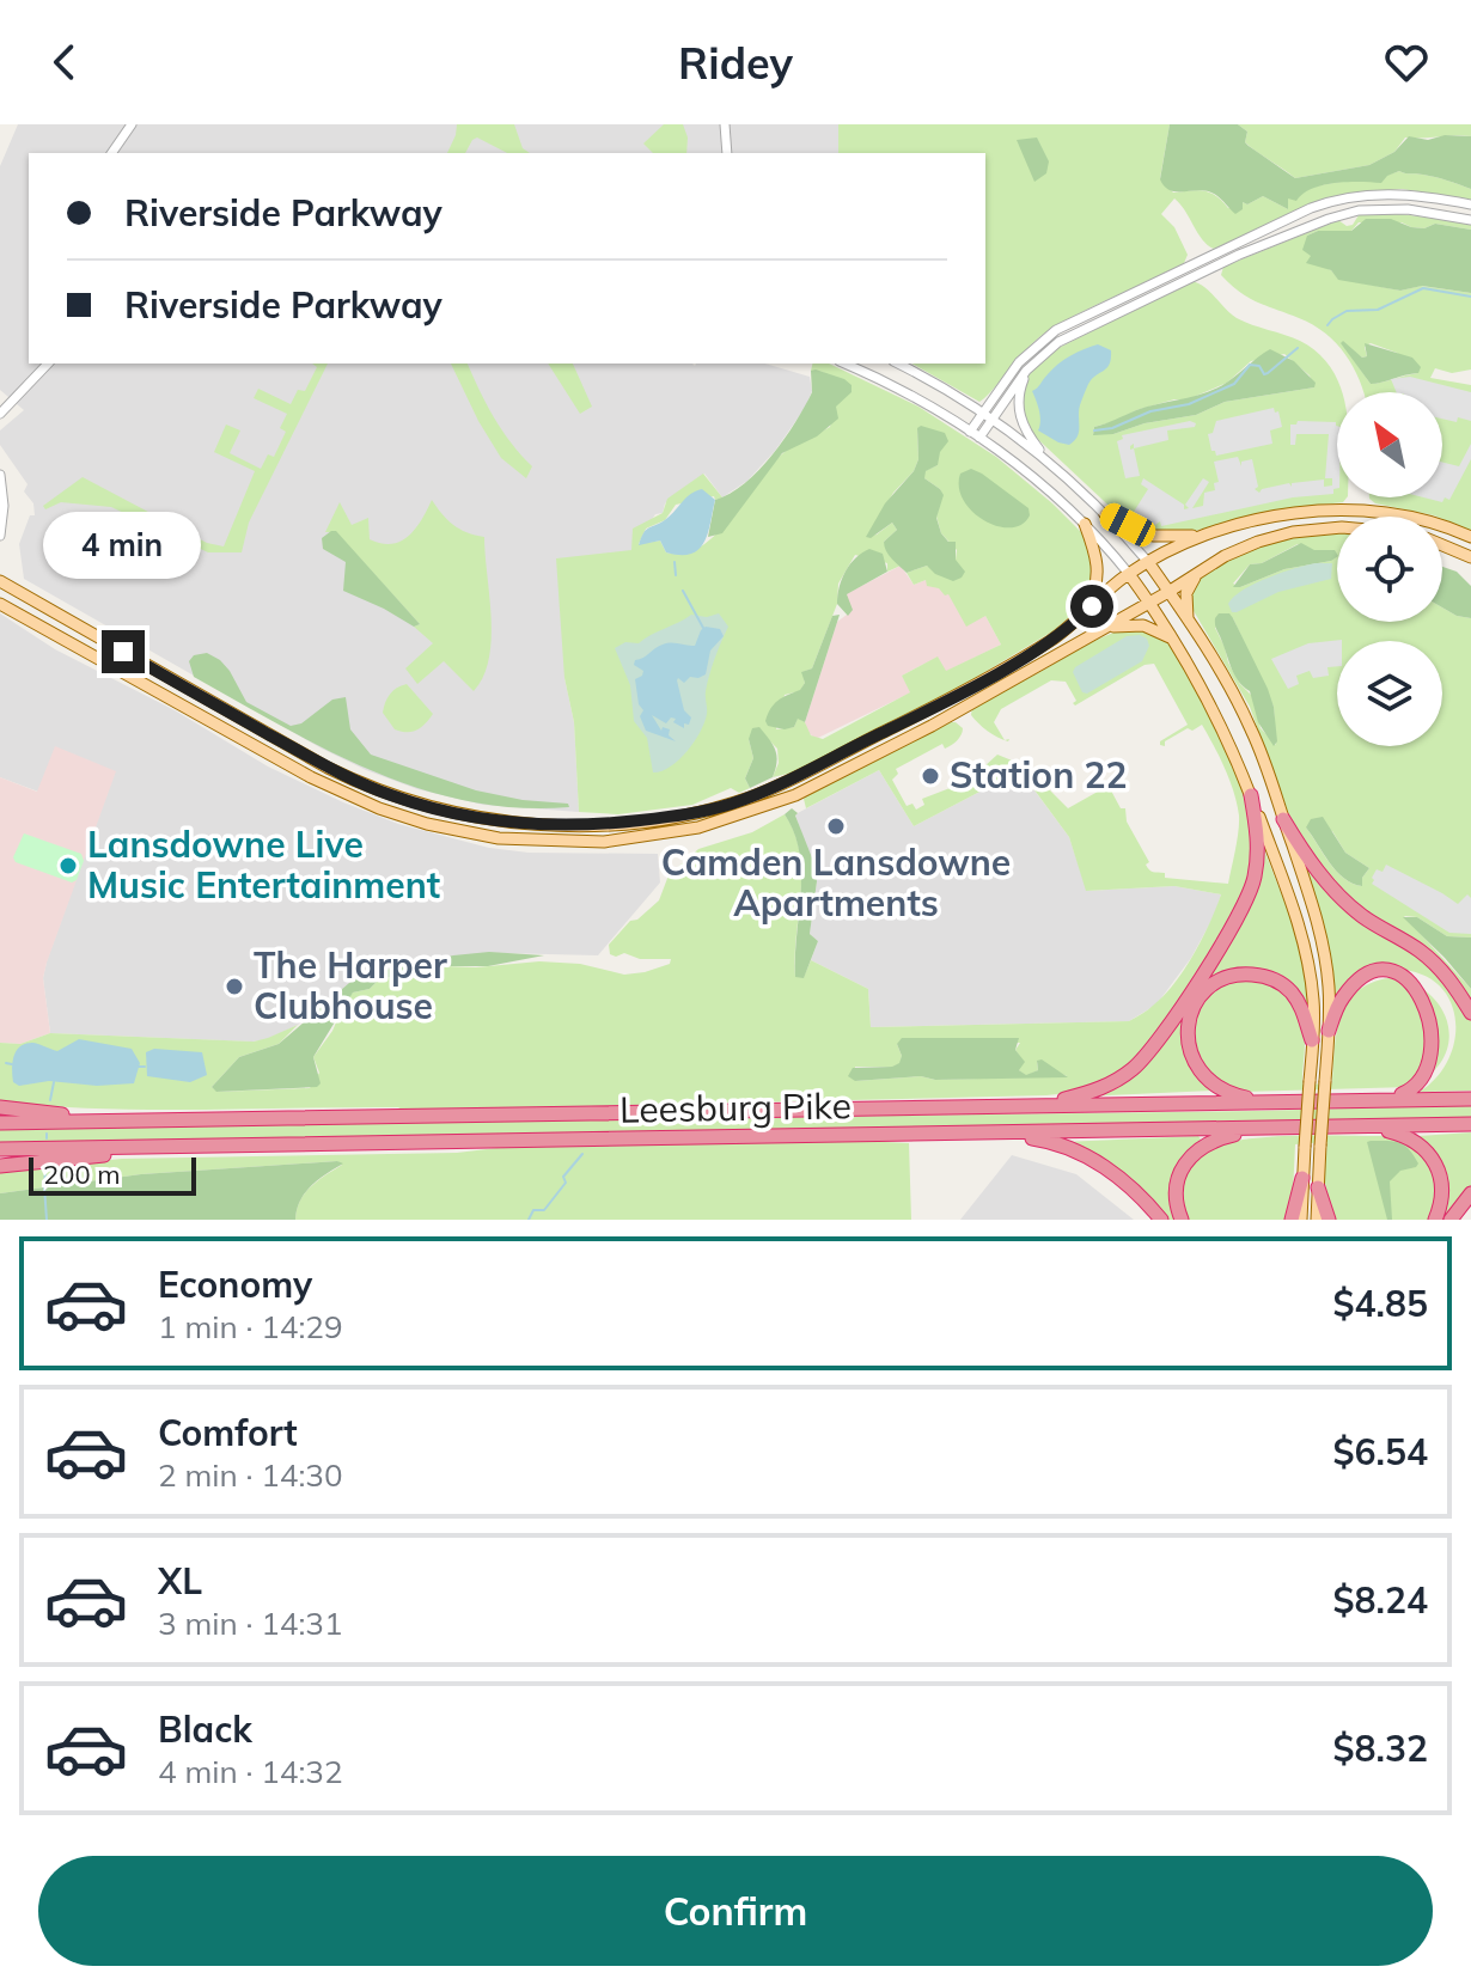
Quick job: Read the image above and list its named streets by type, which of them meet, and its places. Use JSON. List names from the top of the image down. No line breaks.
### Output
{"streets":{"highway":["Leesburg Pike"]},"places":["Station 22","Camden Lansdowne Apartments","Lansdowne Live Music Entertainment","The Harper Clubhouse"],"scale_bar":"200 m","north":"top left","page":{"header":"Ridey","banner":["Riverside Parkway","Riverside Parkway"],"bubble":"4 min","scale":"200 m","list":[{"name":"Economy","note":"1 min · 14:29","value":"$4.85"},{"name":"Comfort","note":"2 min · 14:30","value":"$6.54"},{"name":"XL","note":"3 min · 14:31","value":"$8.24"},{"name":"Black","note":"4 min · 14:32","value":"$8.32"}],"buttons":"Confirm"}}
